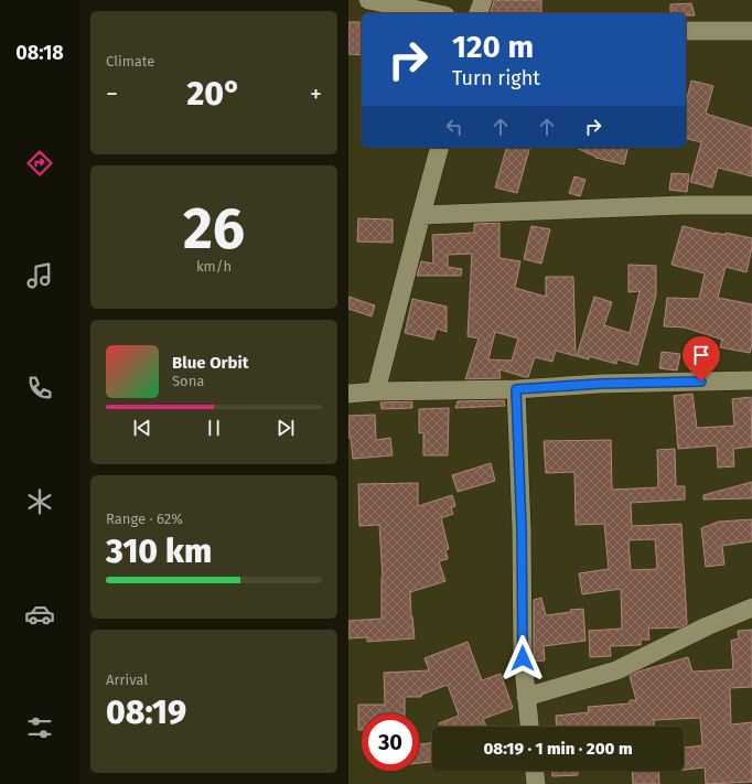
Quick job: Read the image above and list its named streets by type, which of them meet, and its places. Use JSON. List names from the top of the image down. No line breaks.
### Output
{"page":{"tabs":"08:18","tile":["Climate",["26","km/h"],["Range · 62%","310 km"],["Arrival","08:19"]],"turn":["120 m","Turn right"],"heat":["−","20°","+"],"song":["Blue Orbit","Sona"],"limit":"30","trip":"08:19 · 1 min · 200 m"}}
